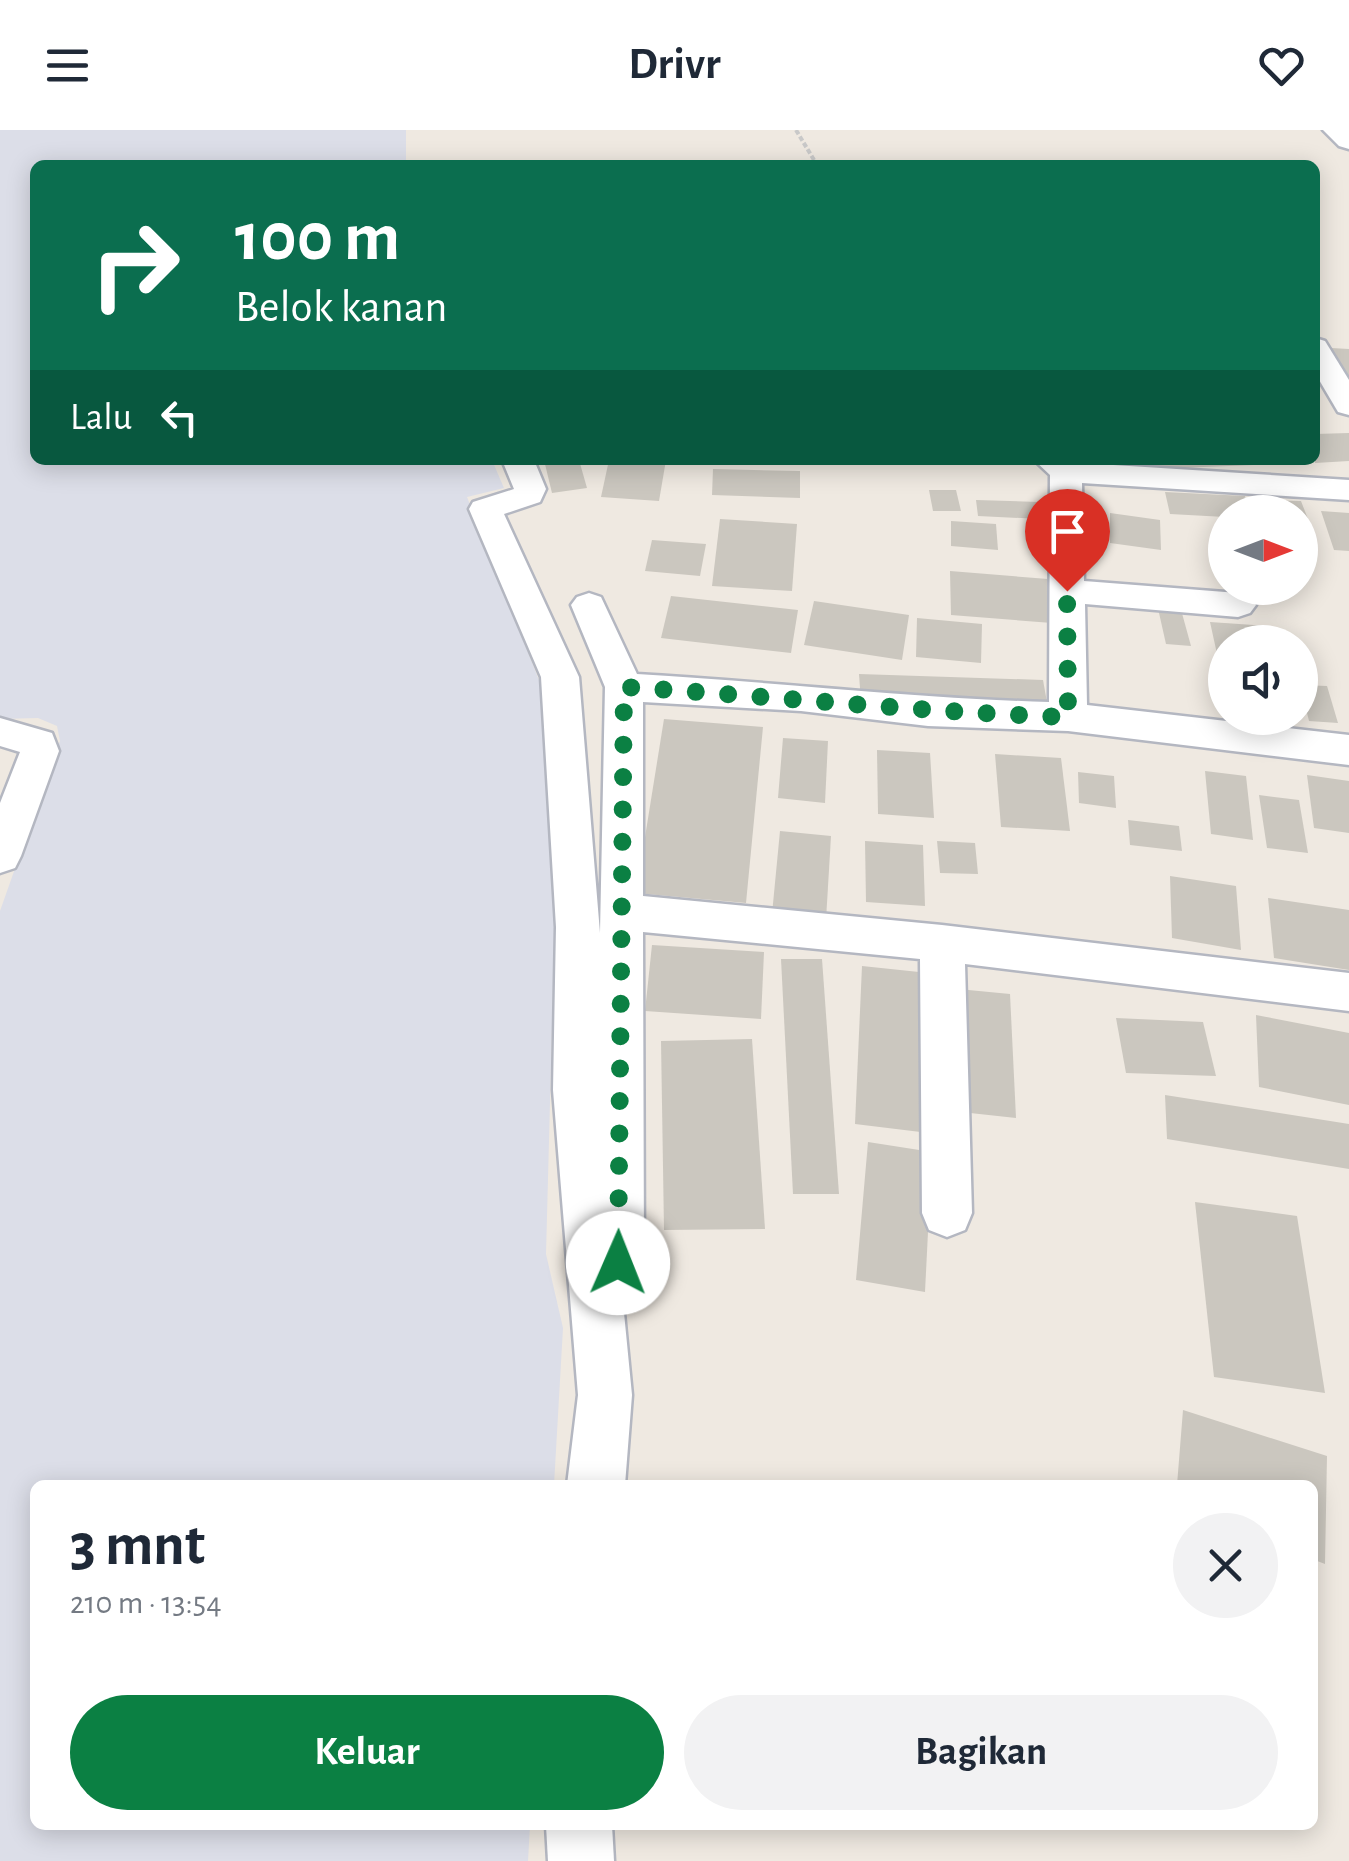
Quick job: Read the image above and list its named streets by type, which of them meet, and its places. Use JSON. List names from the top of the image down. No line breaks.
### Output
{"north":"right","page":{"header":"Drivr","turn":["100 m","Belok kanan"],"then":"Lalu","heading":["3 mnt","210 m · 13:54"],"buttons":["Keluar","Bagikan"]}}
